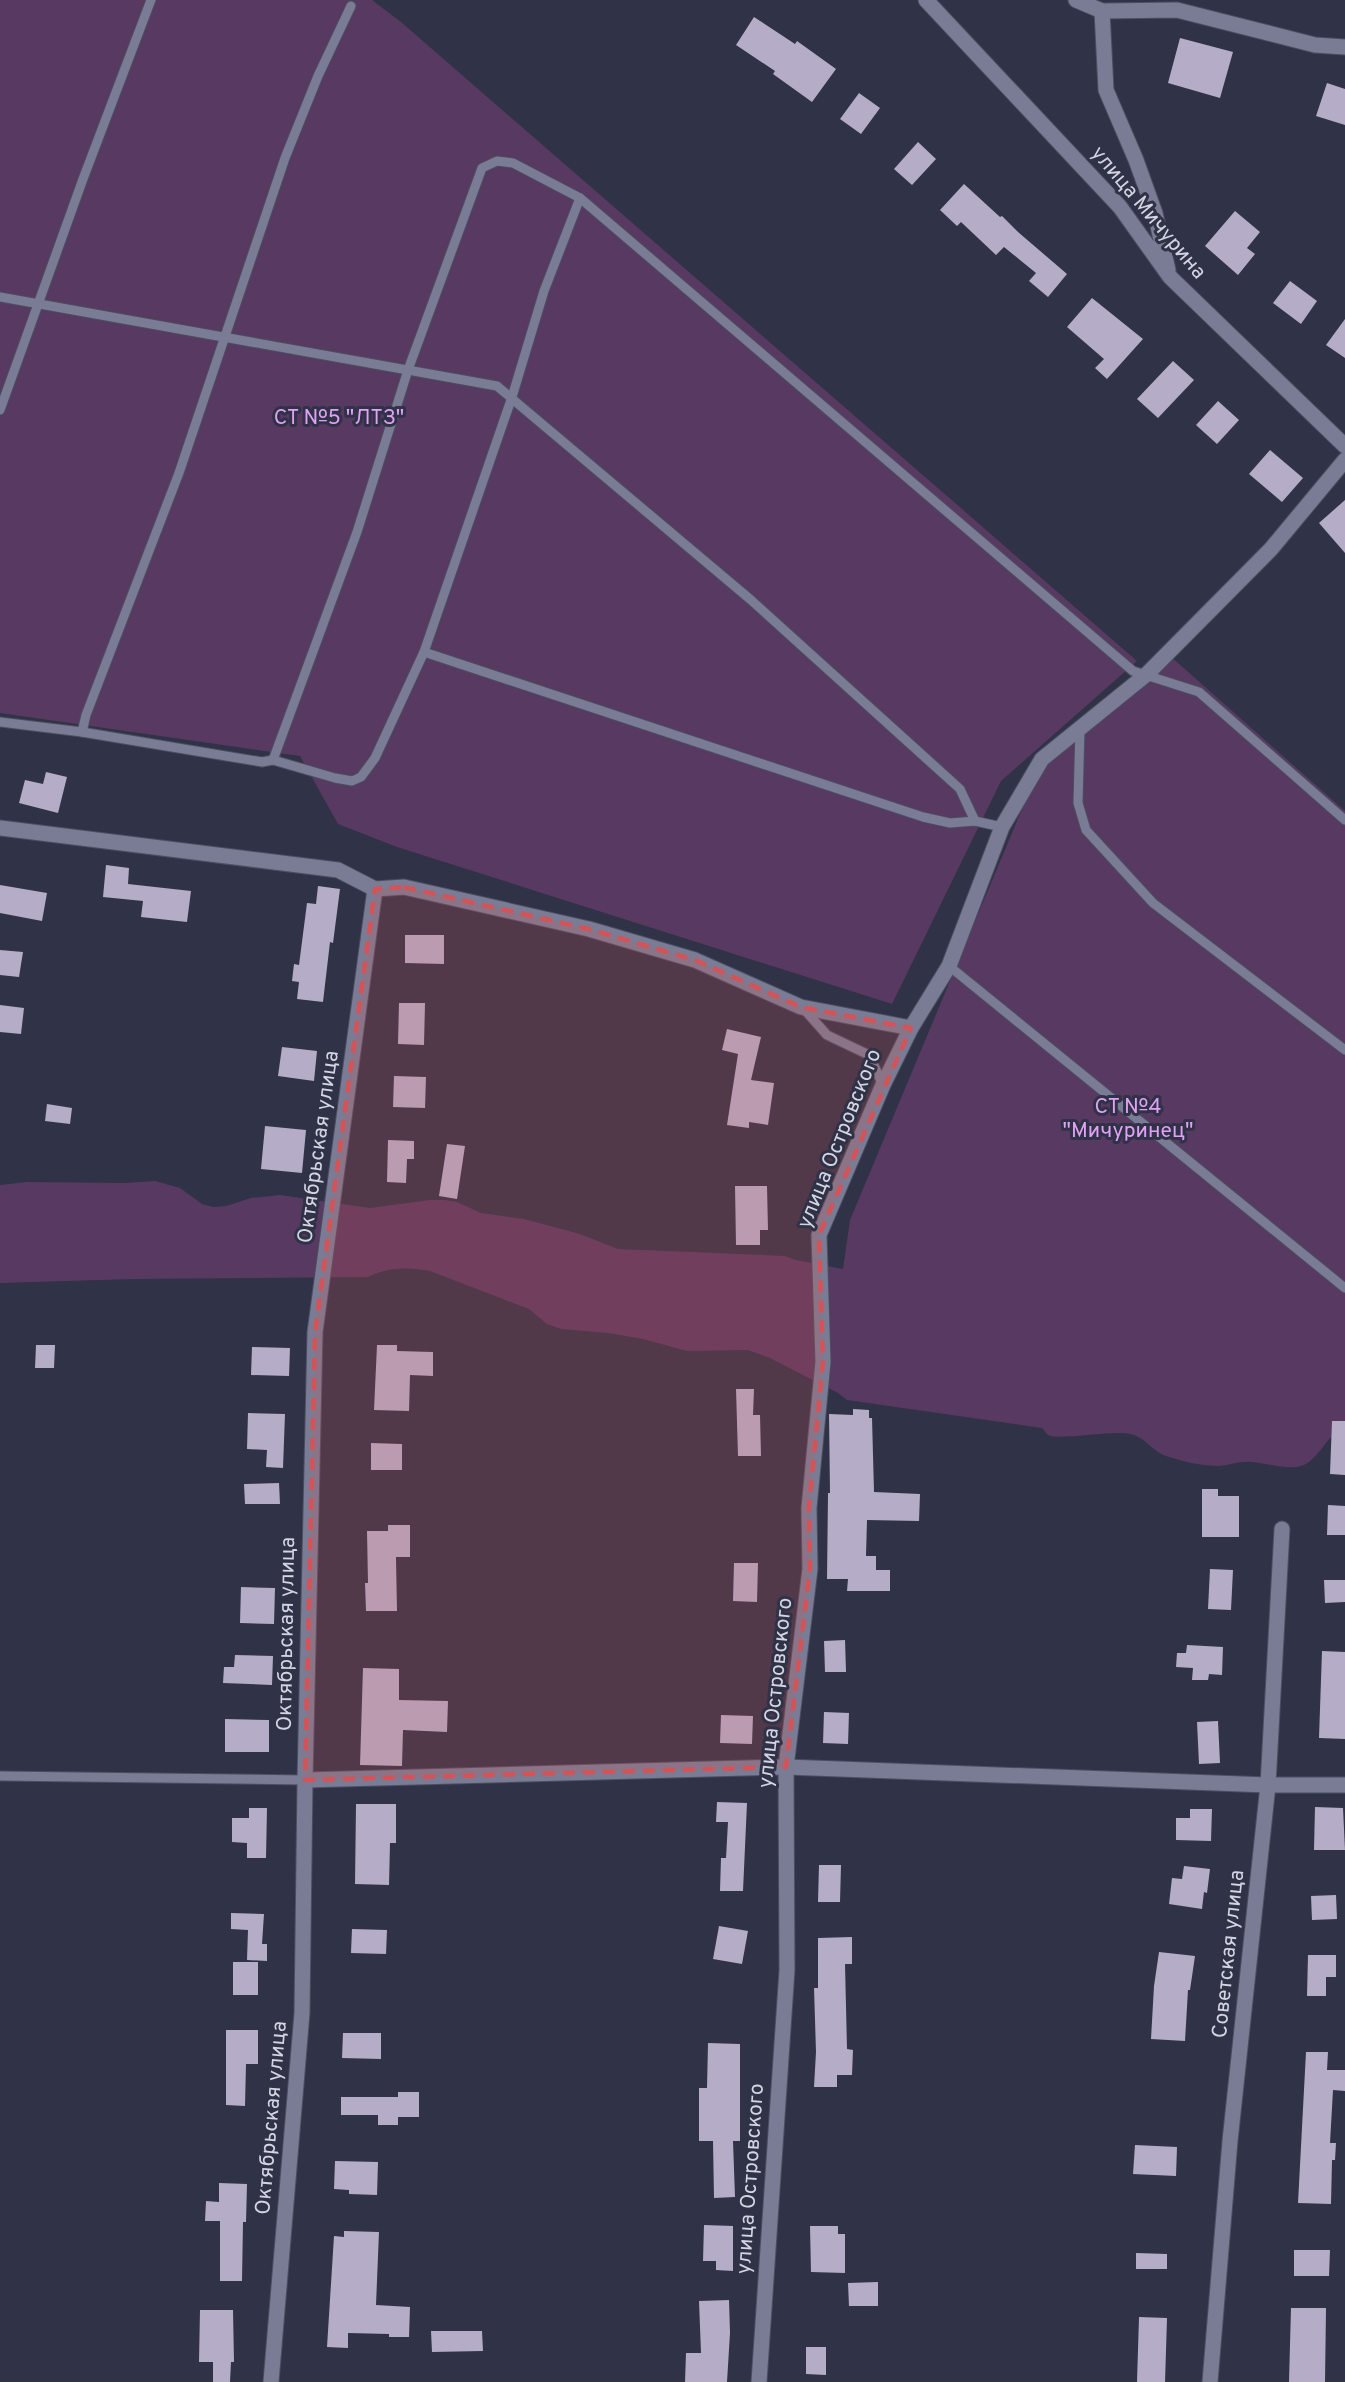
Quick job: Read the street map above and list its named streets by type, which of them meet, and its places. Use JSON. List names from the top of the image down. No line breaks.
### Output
{"streets":{"street":["улица Мичурина","улица Островского","Октябрьская улица","Советская улица"]},"parks":["СТ №5 \"ЛТЗ\"","СТ №4 \"Мичуринец\""]}
